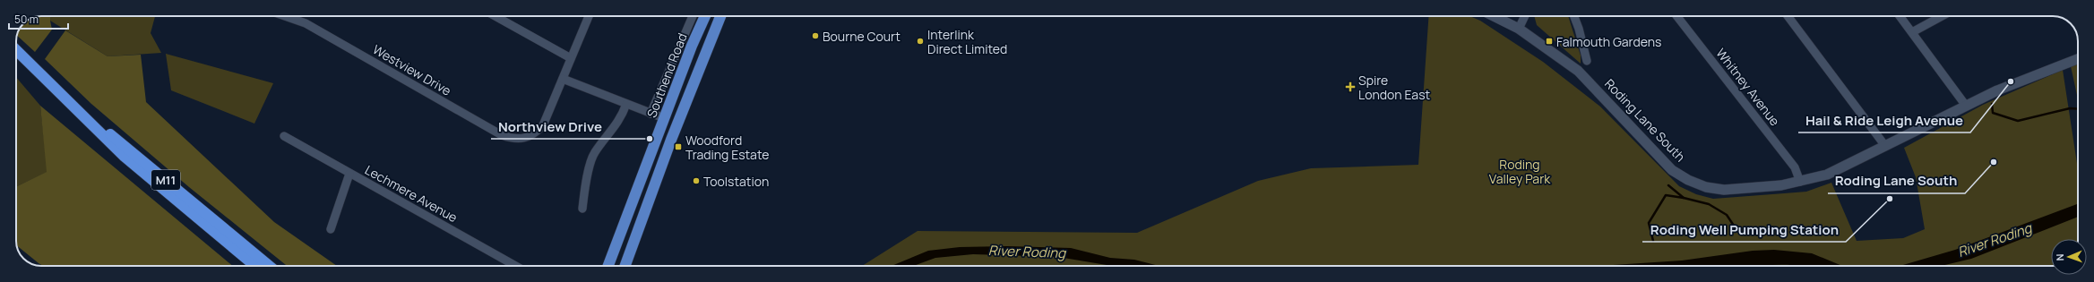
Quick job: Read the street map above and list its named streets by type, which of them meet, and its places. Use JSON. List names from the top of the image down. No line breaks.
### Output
{"streets":{"highway":["Southend Road","M11"],"street":["Westview Drive","Whitney Avenue","Roding Lane South","Lechmere Avenue"]},"crossings":[["Whitney Avenue","Roding Lane South"]],"water":["River Roding"],"parks":["Roding Valley Park"],"places":{"other":["Bourne Court","Interlink Direct Limited","Hail & Ride Leigh Avenue","Northview Drive","Roding Lane South","Toolstation","Roding Well Pumping Station"],"transit":["Falmouth Gardens","Woodford Trading Estate"],"health":["Spire London East"]},"scale_bar":"50 m","north":"left"}
